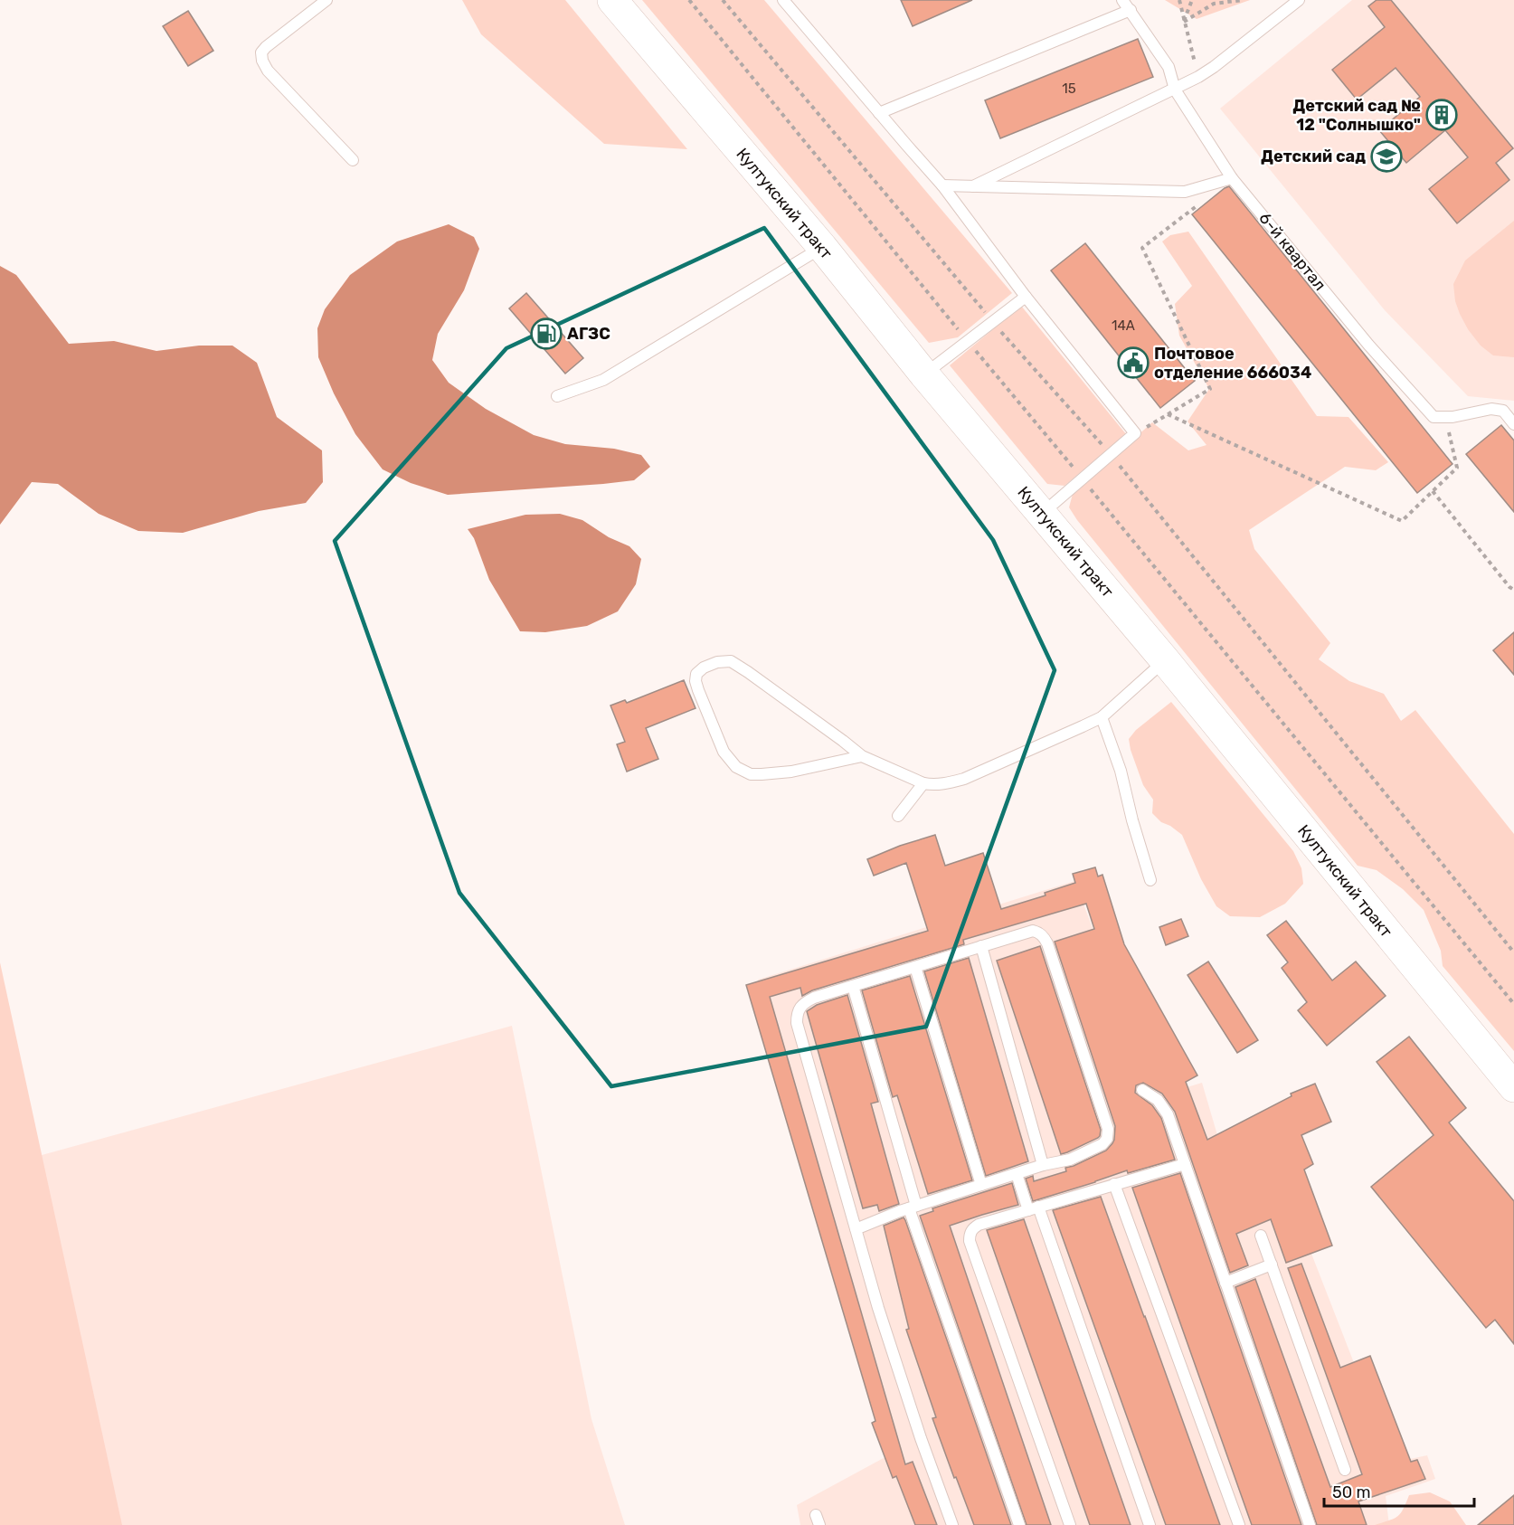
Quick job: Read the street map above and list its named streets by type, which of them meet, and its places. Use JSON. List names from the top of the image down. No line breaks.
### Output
{"streets":{"main road":["Култукский тракт"],"lane":["6-й квартал"]},"places":{"building":["Детский сад № 12 \"Солнышко\""],"school or university":["Детский сад"],"fuel station":["АГЗС"],"public building":["Почтовое отделение 666034"]},"house_numbers":["15","14А"],"scale_bar":"50 m"}
